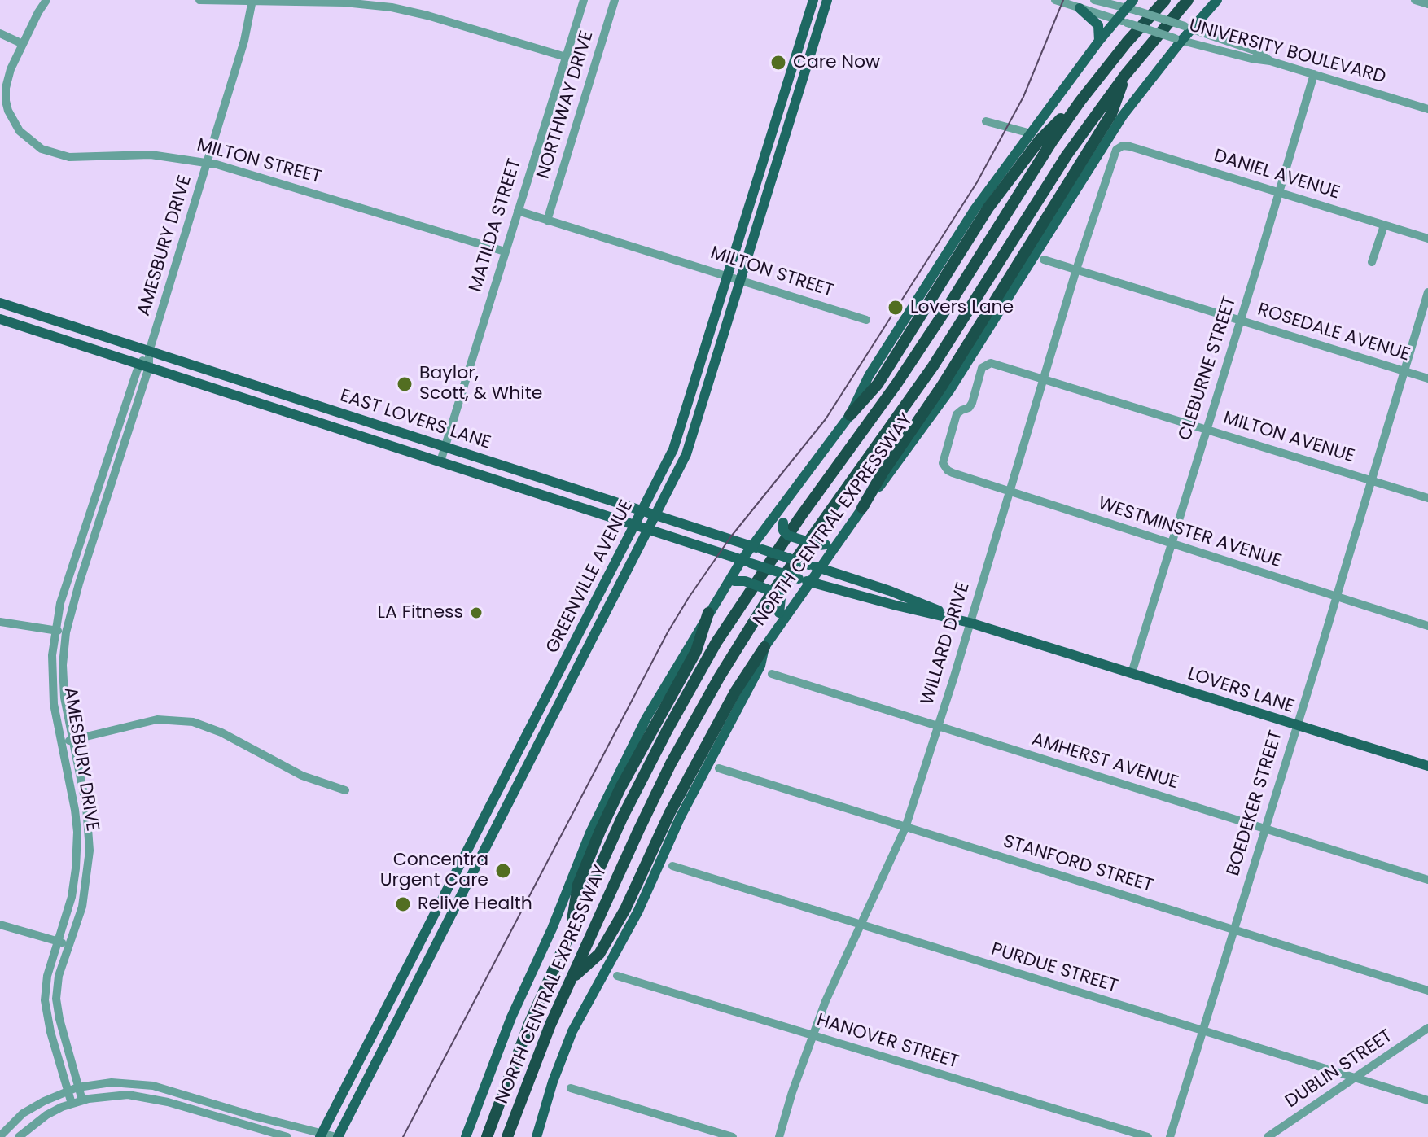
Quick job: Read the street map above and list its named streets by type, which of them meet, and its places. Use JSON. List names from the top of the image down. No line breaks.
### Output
{"streets":{"highway":["NORTH CENTRAL EXPRESSWAY"],"main road":["EAST LOVERS LANE","GREENVILLE AVENUE","LOVERS LANE"],"street":["UNIVERSITY BOULEVARD","NORTHWAY DRIVE","MILTON STREET","DANIEL AVENUE","MATILDA STREET","AMESBURY DRIVE","ROSEDALE AVENUE","CLEBURNE STREET","MILTON AVENUE","WESTMINSTER AVENUE","WILLARD DRIVE","AMHERST AVENUE","BOEDEKER STREET","STANFORD STREET","PURDUE STREET","HANOVER STREET","DUBLIN STREET"]},"crossings":[["UNIVERSITY BOULEVARD","CLEBURNE STREET"],["UNIVERSITY BOULEVARD","NORTH CENTRAL EXPRESSWAY"],["NORTHWAY DRIVE","MILTON STREET"],["MILTON STREET","MATILDA STREET"],["MILTON STREET","AMESBURY DRIVE"],["MILTON STREET","GREENVILLE AVENUE"],["DANIEL AVENUE","CLEBURNE STREET"],["DANIEL AVENUE","WILLARD DRIVE"],["MATILDA STREET","EAST LOVERS LANE"],["AMESBURY DRIVE","EAST LOVERS LANE"],["ROSEDALE AVENUE","CLEBURNE STREET"],["ROSEDALE AVENUE","WILLARD DRIVE"],["ROSEDALE AVENUE","BOEDEKER STREET"],["CLEBURNE STREET","MILTON AVENUE"],["CLEBURNE STREET","WESTMINSTER AVENUE"],["CLEBURNE STREET","LOVERS LANE"],["EAST LOVERS LANE","NORTH CENTRAL EXPRESSWAY"],["EAST LOVERS LANE","GREENVILLE AVENUE"],["EAST LOVERS LANE","LOVERS LANE"],["MILTON AVENUE","WESTMINSTER AVENUE"],["MILTON AVENUE","WILLARD DRIVE"],["MILTON AVENUE","BOEDEKER STREET"],["NORTH CENTRAL EXPRESSWAY","LOVERS LANE"],["WESTMINSTER AVENUE","WILLARD DRIVE"],["WESTMINSTER AVENUE","BOEDEKER STREET"],["WILLARD DRIVE","LOVERS LANE"],["WILLARD DRIVE","AMHERST AVENUE"],["WILLARD DRIVE","STANFORD STREET"],["WILLARD DRIVE","PURDUE STREET"],["WILLARD DRIVE","HANOVER STREET"],["LOVERS LANE","BOEDEKER STREET"],["AMHERST AVENUE","BOEDEKER STREET"],["BOEDEKER STREET","STANFORD STREET"],["BOEDEKER STREET","PURDUE STREET"],["PURDUE STREET","DUBLIN STREET"]],"places":["Care Now","Lovers Lane","Baylor, Scott, & White","LA Fitness","Concentra Urgent Care","Relive Health"]}
